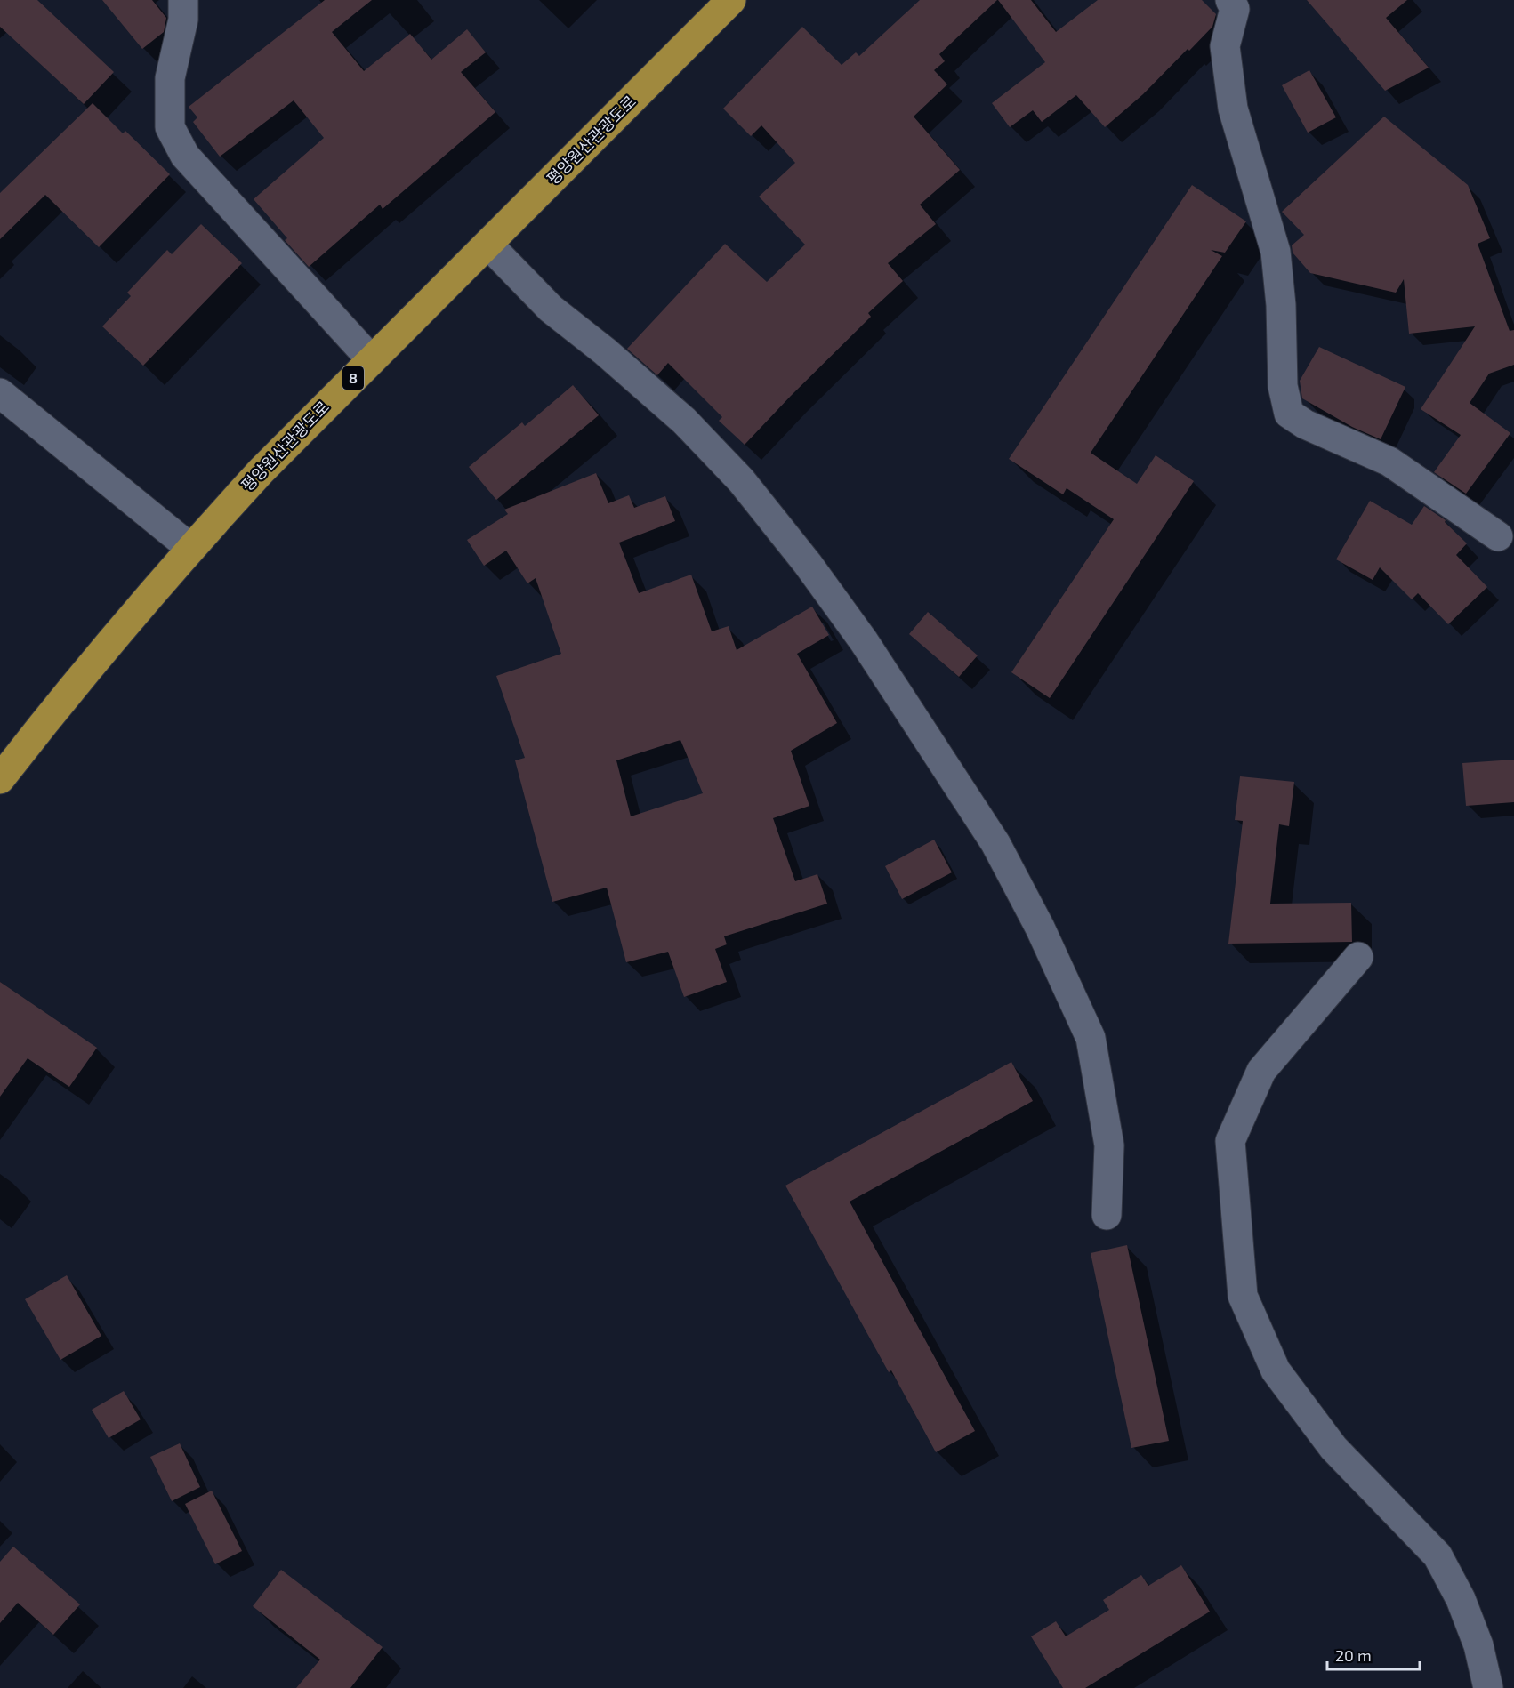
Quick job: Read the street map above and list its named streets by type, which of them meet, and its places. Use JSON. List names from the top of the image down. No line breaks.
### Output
{"streets":{"highway":["평양원산관광도로","8"]},"scale_bar":"20 m"}
